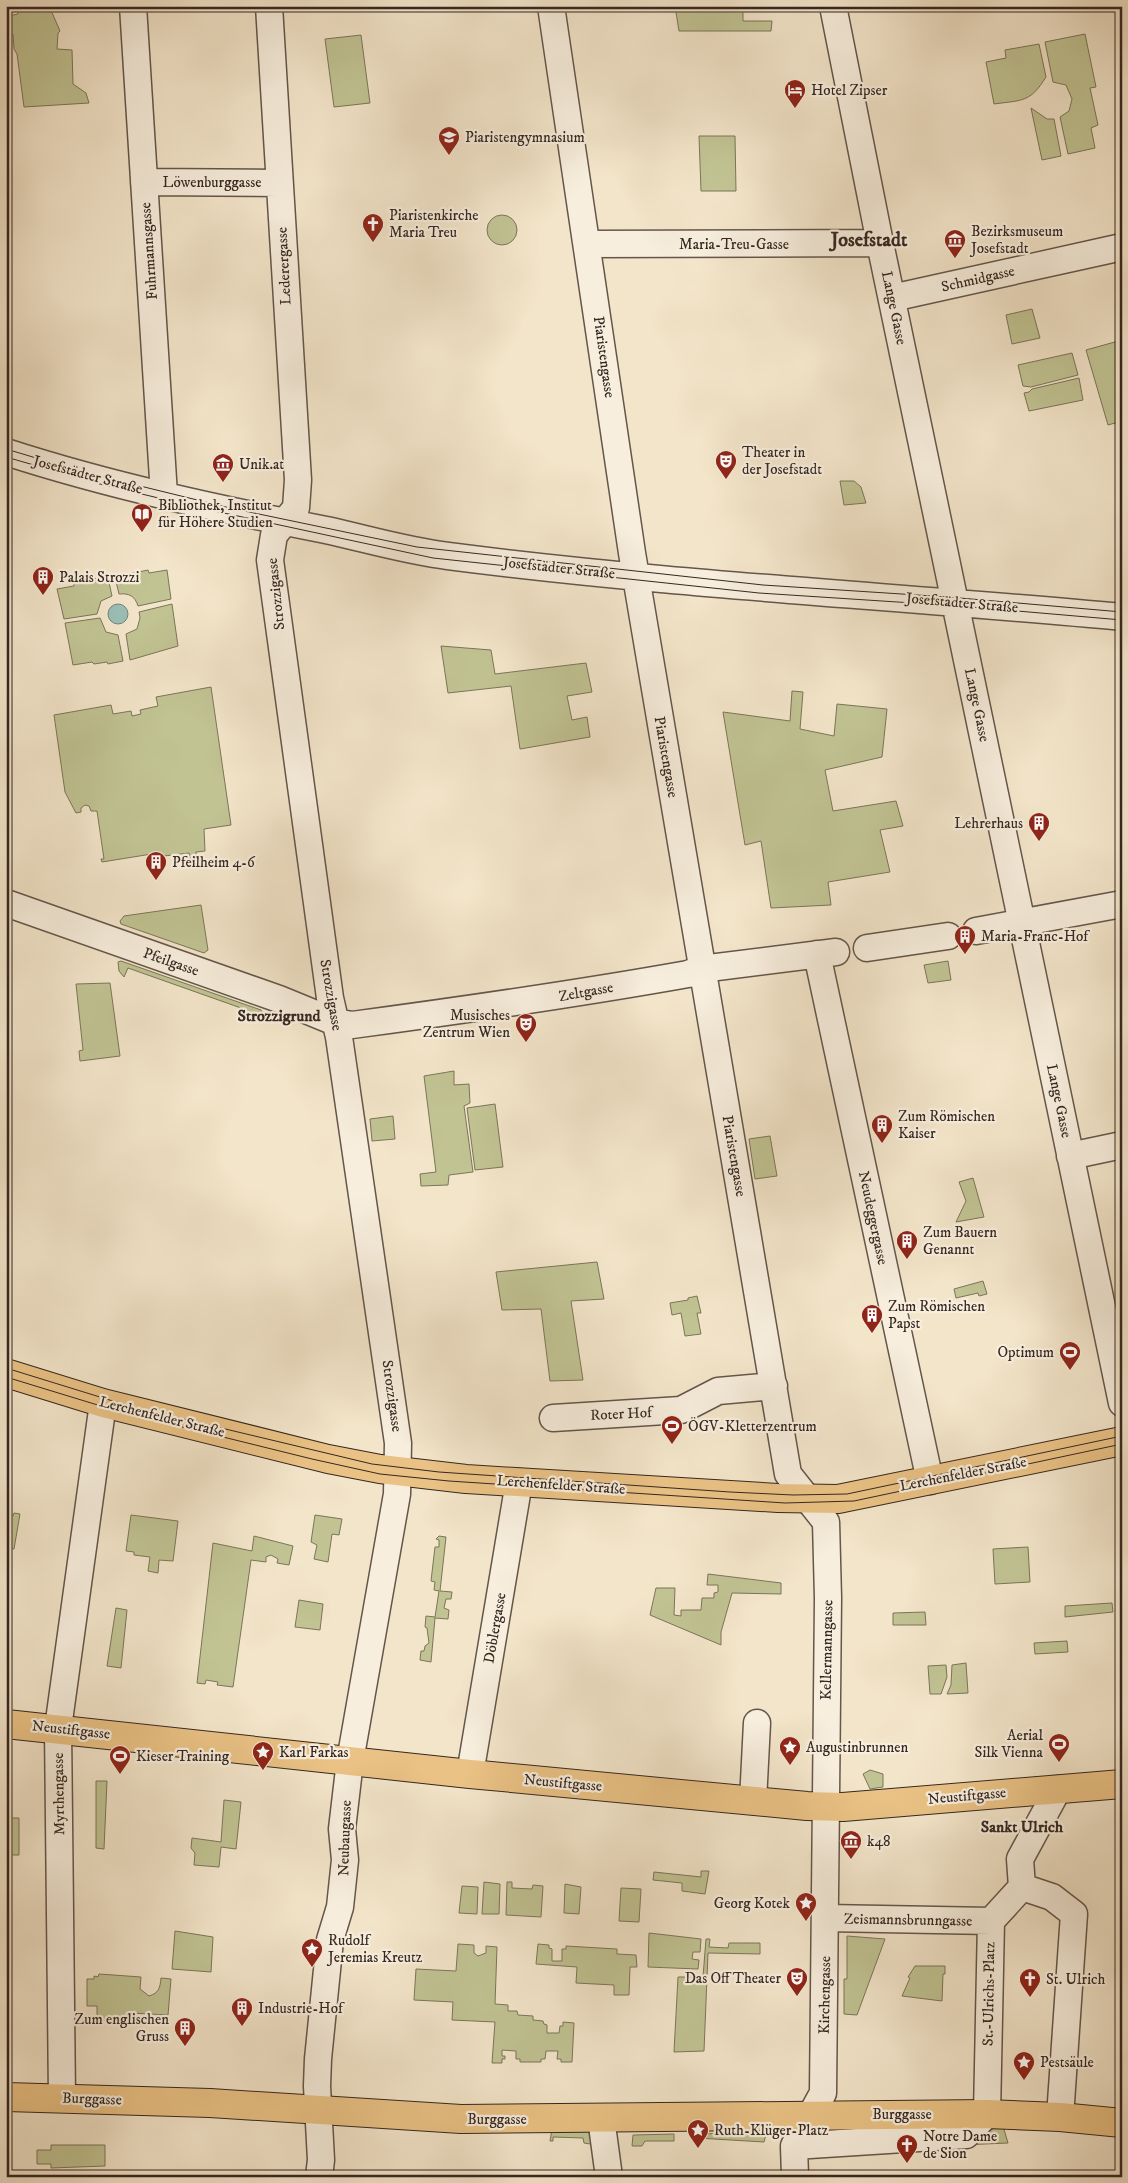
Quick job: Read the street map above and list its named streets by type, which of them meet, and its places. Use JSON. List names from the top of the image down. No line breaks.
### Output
{"streets":{"main road":["Lerchenfelder Straße","Neustiftgasse","Burggasse"],"street":["Löwenburggasse","Maria-Treu-Gasse","Fuhrmannsgasse","Lederergasse","Schmidgasse","Lange Gasse","Piaristengasse","Josefstädter Straße","Strozzigasse","Pfeilgasse","Zeltgasse","Neudeggergasse","Roter Hof","Döblergasse","Kellermanngasse","Myrthengasse","Neubaugasse","Zeismannsbrunngasse","St.-Ulrichs-Platz","Kirchengasse"]},"crossings":[["Löwenburggasse","Fuhrmannsgasse"],["Löwenburggasse","Lederergasse"],["Maria-Treu-Gasse","Lange Gasse"],["Maria-Treu-Gasse","Piaristengasse"],["Fuhrmannsgasse","Josefstädter Straße"],["Lederergasse","Josefstädter Straße"],["Lederergasse","Strozzigasse"],["Schmidgasse","Lange Gasse"],["Lange Gasse","Josefstädter Straße"],["Piaristengasse","Josefstädter Straße"],["Piaristengasse","Zeltgasse"],["Piaristengasse","Roter Hof"],["Piaristengasse","Lerchenfelder Straße"],["Piaristengasse","Kellermanngasse"],["Josefstädter Straße","Strozzigasse"],["Strozzigasse","Pfeilgasse"],["Strozzigasse","Zeltgasse"],["Strozzigasse","Lerchenfelder Straße"],["Strozzigasse","Neubaugasse"],["Pfeilgasse","Zeltgasse"],["Zeltgasse","Neudeggergasse"],["Neudeggergasse","Lerchenfelder Straße"],["Lerchenfelder Straße","Döblergasse"],["Lerchenfelder Straße","Kellermanngasse"],["Lerchenfelder Straße","Myrthengasse"],["Lerchenfelder Straße","Neubaugasse"],["Döblergasse","Neustiftgasse"],["Kellermanngasse","Neustiftgasse"],["Kellermanngasse","Kirchengasse"],["Neustiftgasse","Myrthengasse"],["Neustiftgasse","Neubaugasse"],["Neustiftgasse","Kirchengasse"],["Myrthengasse","Burggasse"],["Neubaugasse","Burggasse"],["Zeismannsbrunngasse","St.-Ulrichs-Platz"],["Zeismannsbrunngasse","Kirchengasse"],["St.-Ulrichs-Platz","Burggasse"],["Kirchengasse","Burggasse"]],"districts":["Josefstadt","Strozzigrund","Sankt Ulrich"],"places":{"hotel":["Hotel Zipser"],"school or university":["Piaristengymnasium"],"church":["Piaristenkirche Maria Treu","St. Ulrich","Notre Dame de Sion"],"museum":["Bezirksmuseum Josefstadt","Unik.at","k48"],"theatre":["Theater in der Josefstadt","Musisches Zentrum Wien","Das Off Theater"],"library":["Bibliothek, Institut für Höhere Studien"],"building":["Palais Strozzi","Lehrerhaus","Pfeilheim 4-6","Maria-Franc-Hof","Zum Römischen Kaiser","Zum Bauern Genannt","Zum Römischen Papst","Industrie-Hof","Zum englischen Gruss"],"sports":["Optimum","ÖGV-Kletterzentrum","Aerial Silk Vienna","Kieser Training"],"place":["Augustinbrunnen","Karl Farkas","Georg Kotek","Rudolf Jeremias Kreutz","Pestsäule","Ruth-Klüger-Platz"]}}
